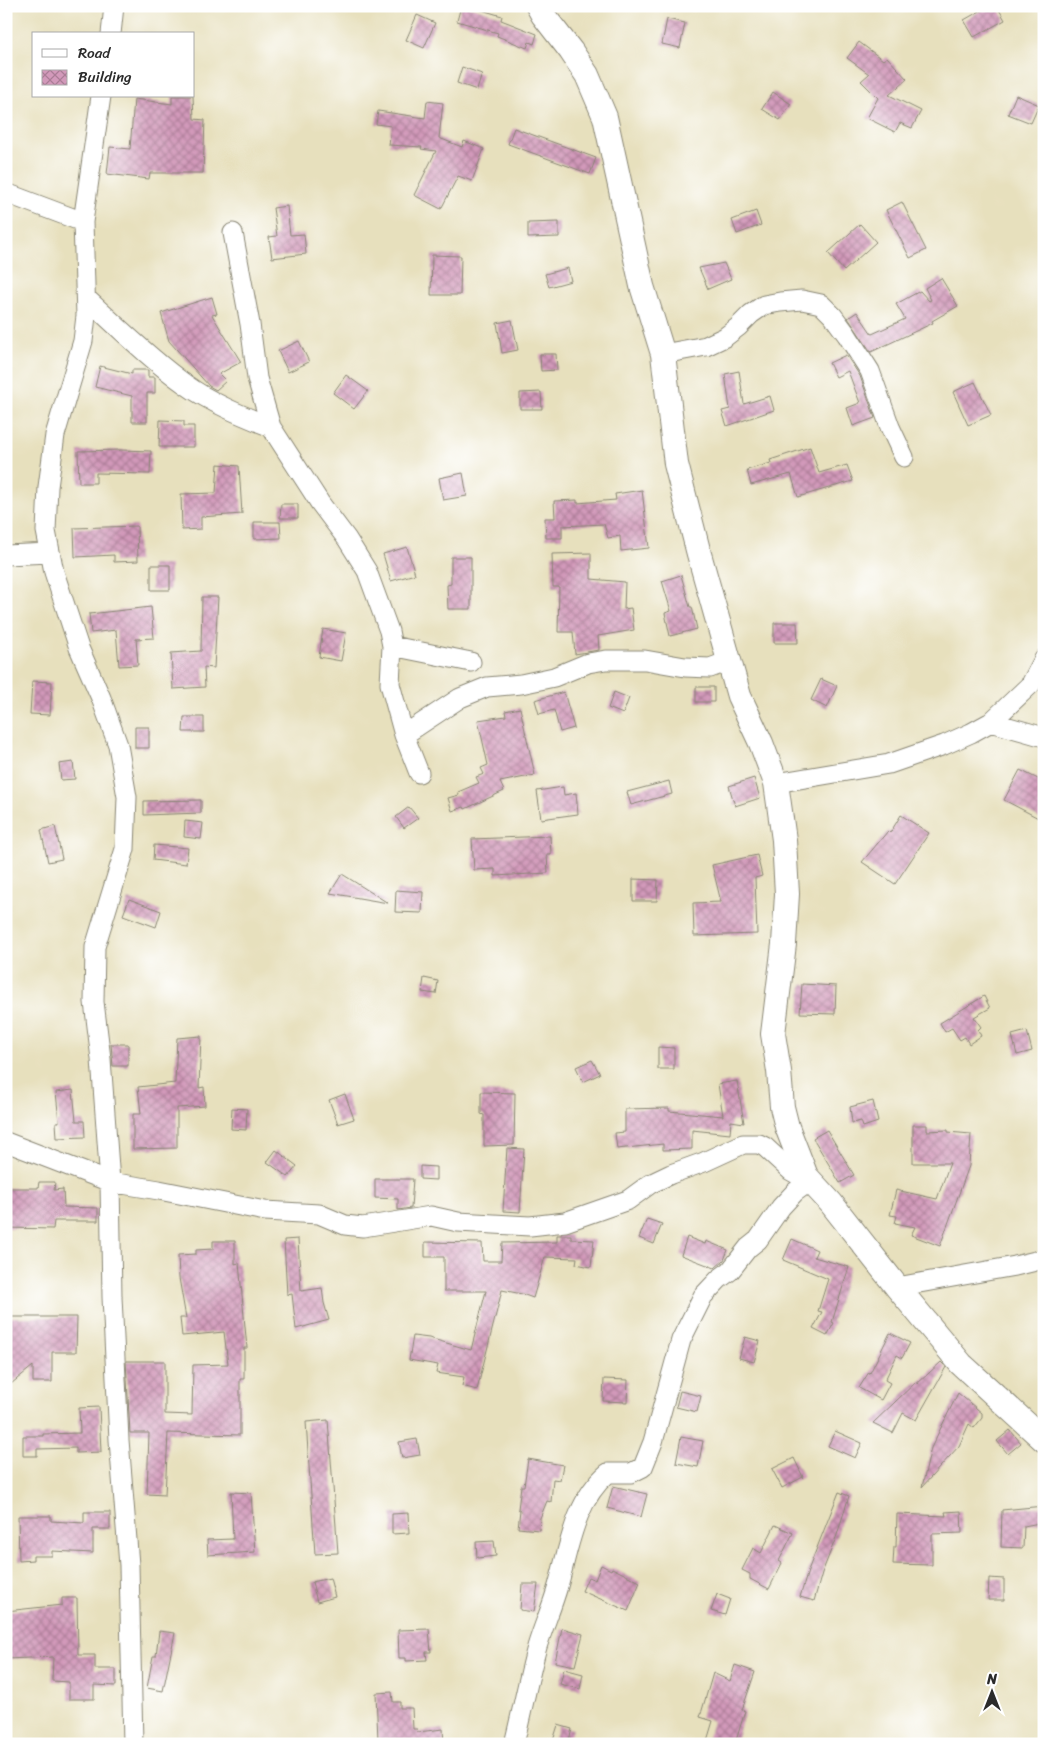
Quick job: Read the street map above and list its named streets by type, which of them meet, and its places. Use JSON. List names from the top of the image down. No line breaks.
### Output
{"legend":["Road","Building"],"north":"top"}
